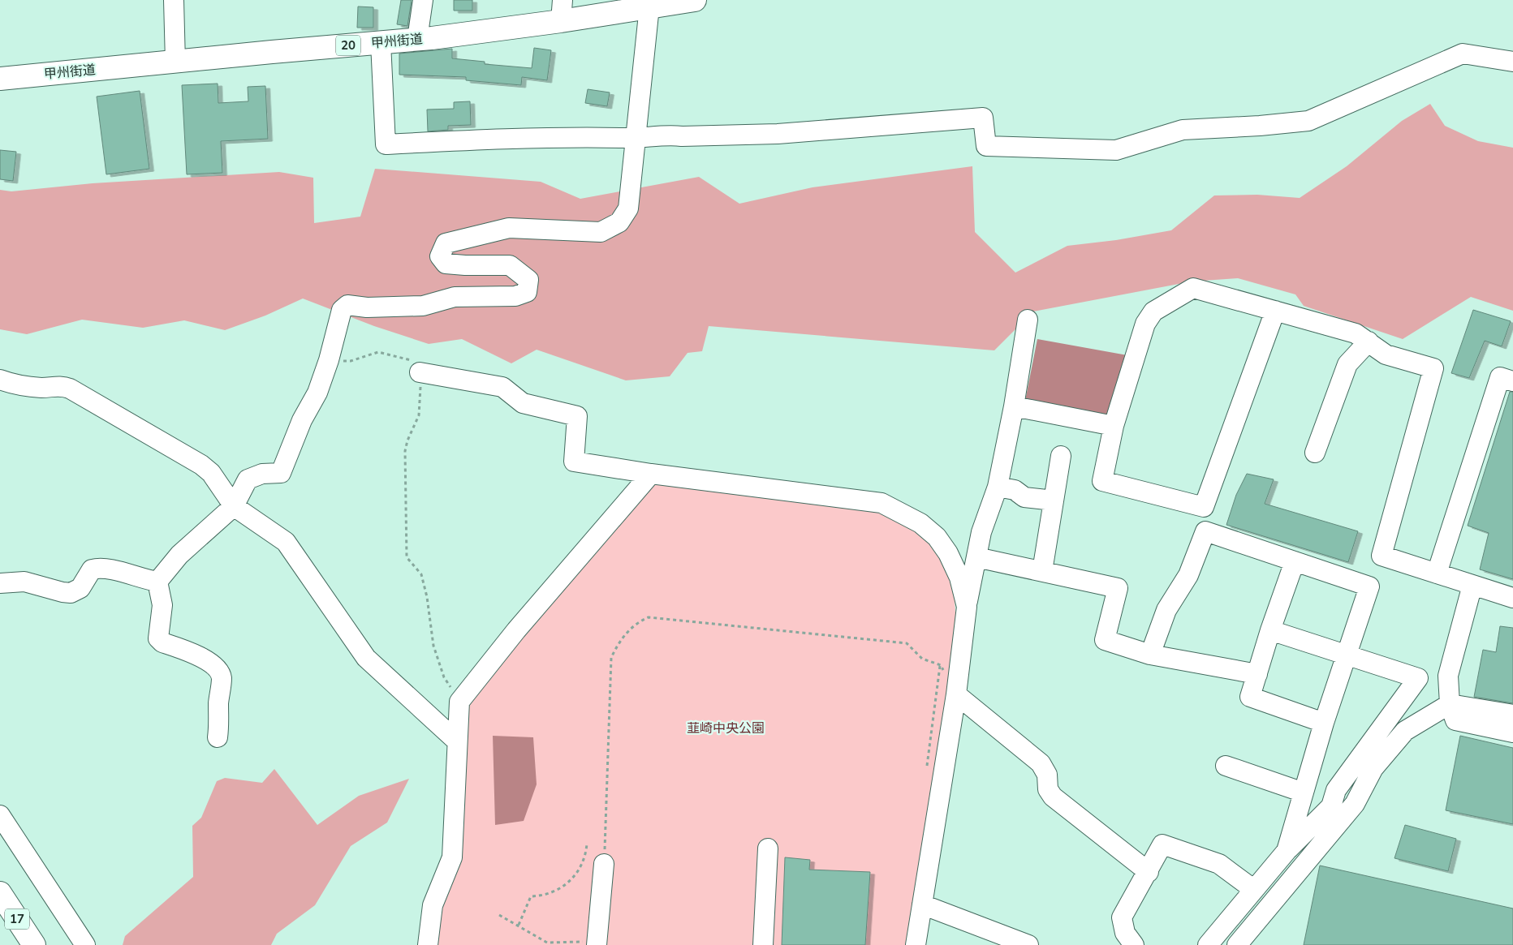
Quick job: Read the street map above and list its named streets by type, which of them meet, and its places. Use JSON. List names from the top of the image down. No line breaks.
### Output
{"streets":{"main road":["甲州街道","20","17"]},"parks":["韮崎中央公園"]}
